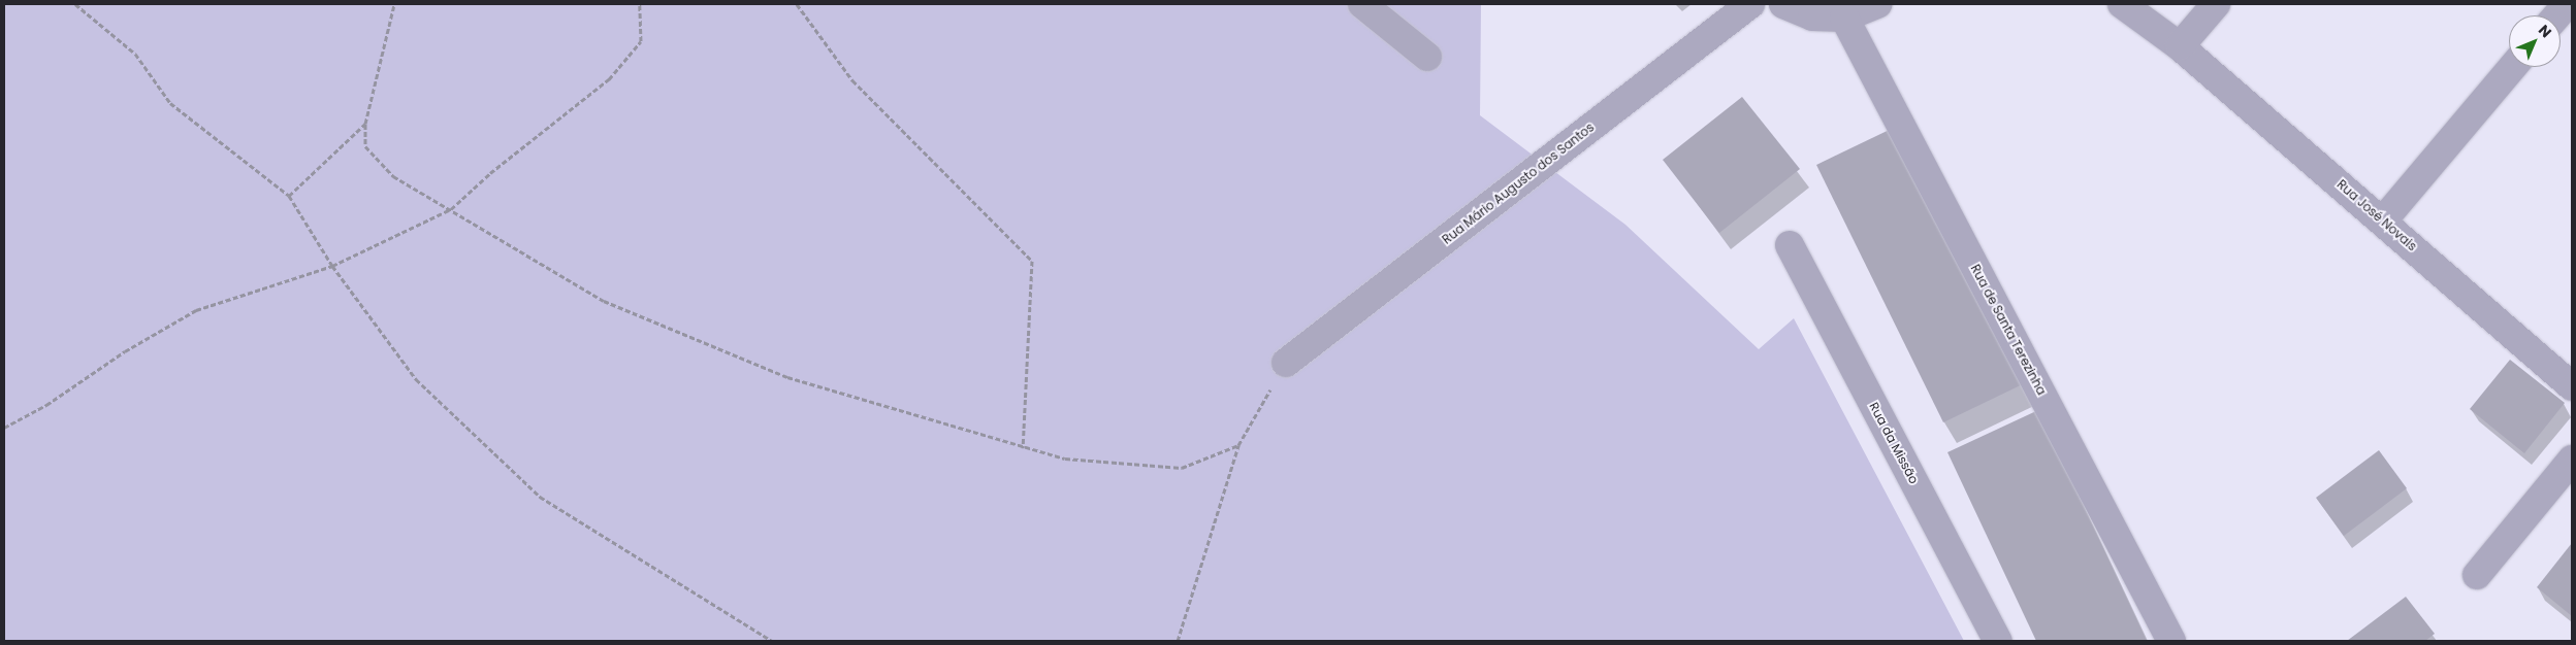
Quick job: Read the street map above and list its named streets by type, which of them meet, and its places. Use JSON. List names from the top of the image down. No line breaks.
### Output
{"streets":{"street":["Rua Mário Augusto dos Santos","Rua José Novais","Rua de Santa Terezinha","Rua da Missão"]},"north":"top right"}
